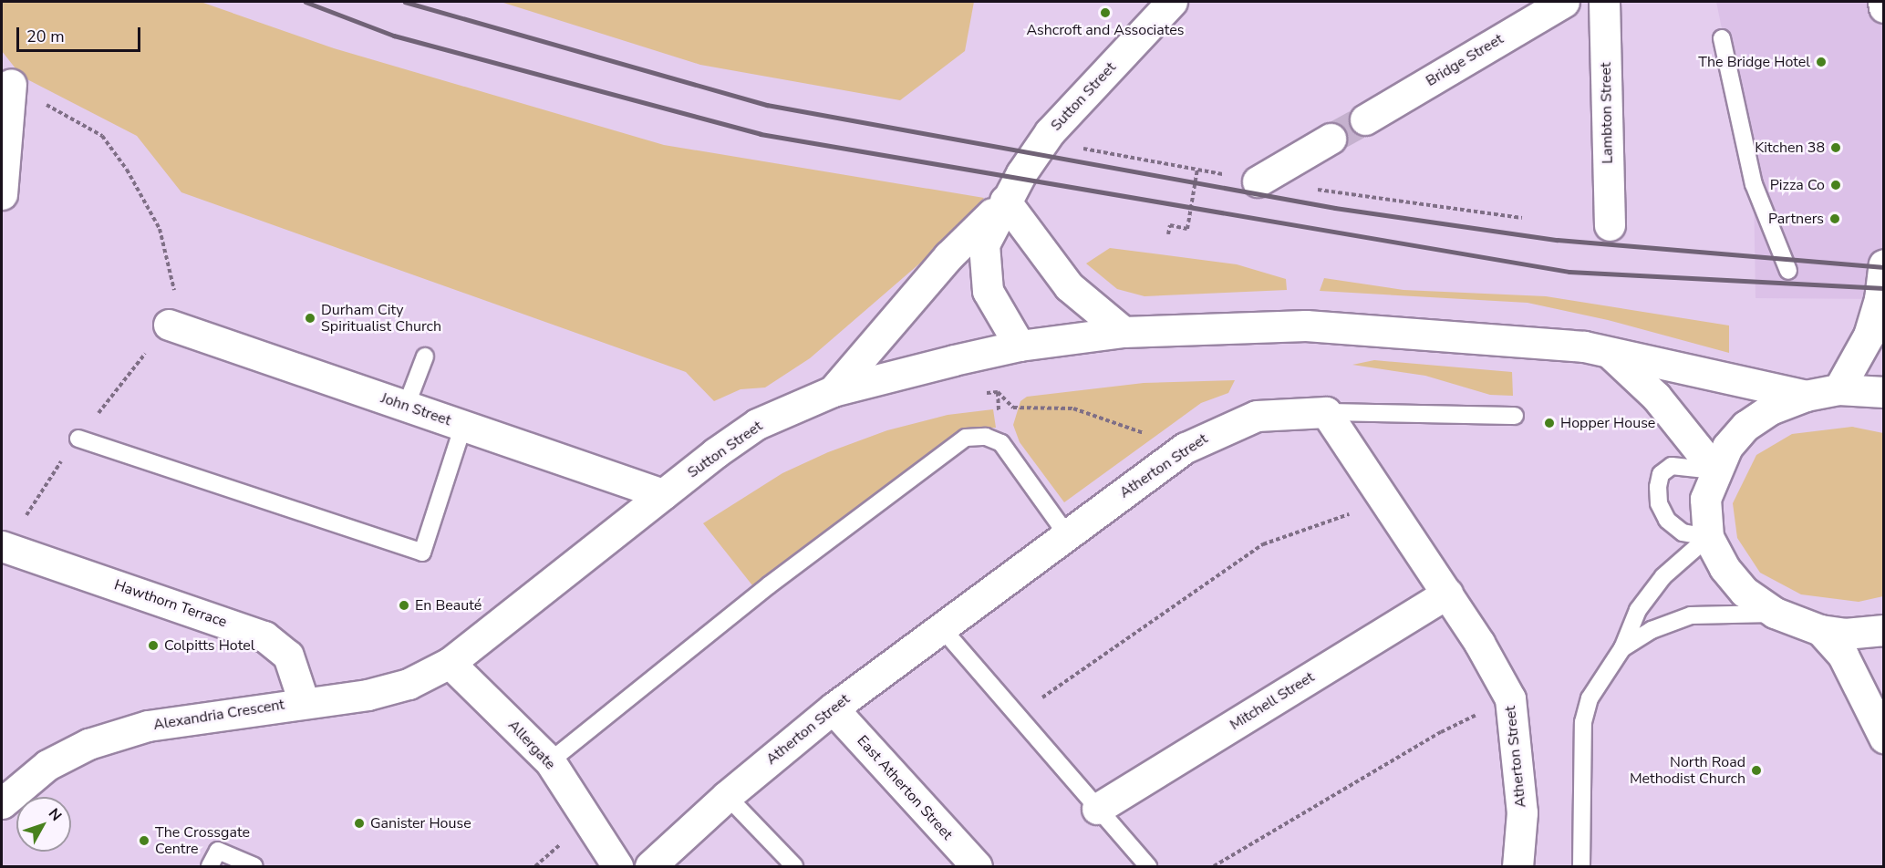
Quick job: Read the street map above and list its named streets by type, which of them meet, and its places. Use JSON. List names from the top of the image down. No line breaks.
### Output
{"streets":{"main road":["Bridge Street","Sutton Street","Lambton Street","John Street","Atherton Street","Hawthorn Terrace","Mitchell Street","Alexandria Crescent","Allergate","East Atherton Street"]},"crossings":[["Sutton Street","John Street"],["Sutton Street","Alexandria Crescent"],["Sutton Street","Allergate"],["Atherton Street","Mitchell Street"],["Atherton Street","East Atherton Street"],["Hawthorn Terrace","Alexandria Crescent"],["Alexandria Crescent","Allergate"]],"places":["Ashcroft and Associates","The Bridge Hotel","Kitchen 38","Pizza Co","Partners","Durham City Spiritualist Church","Hopper House","En Beauté","Colpitts Hotel","North Road Methodist Church","Ganister House","The Crossgate Centre"],"scale_bar":"20 m","north":"top right"}
